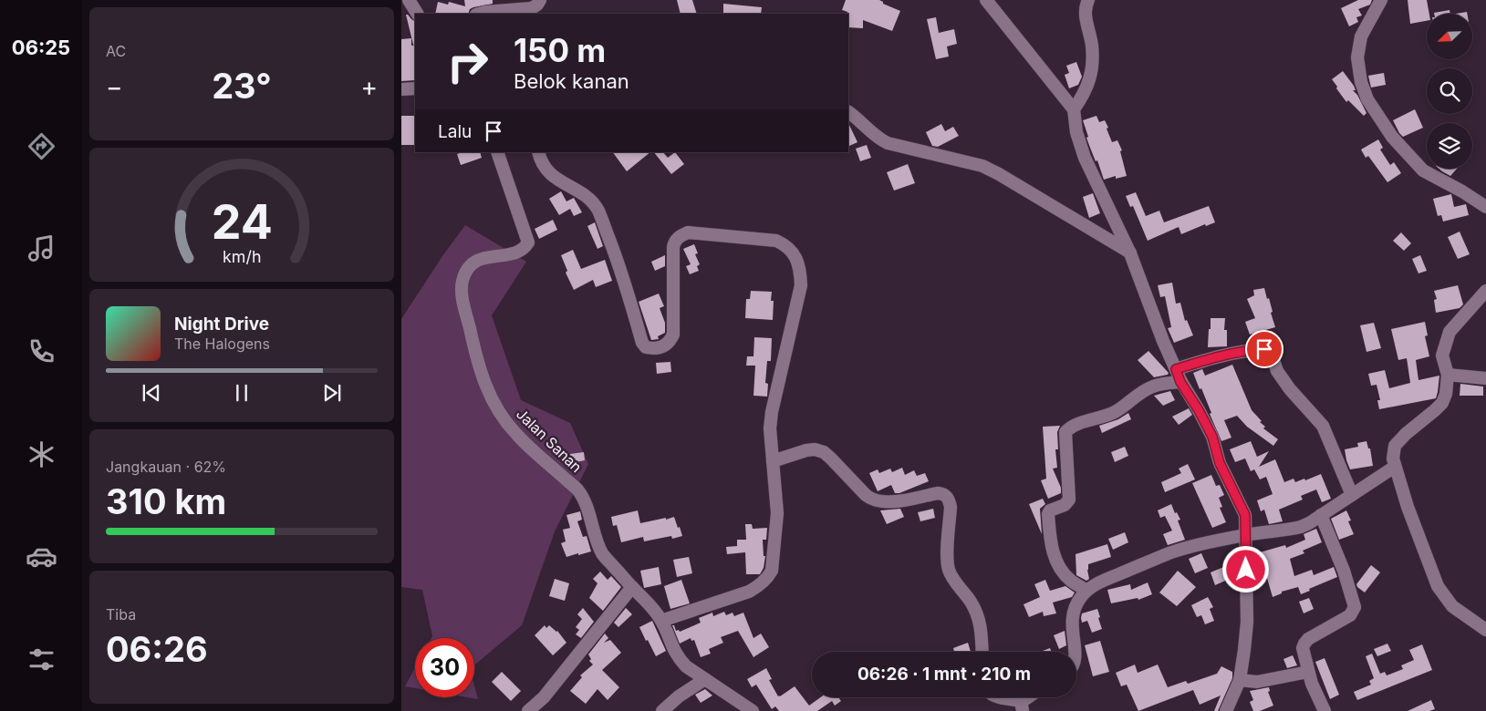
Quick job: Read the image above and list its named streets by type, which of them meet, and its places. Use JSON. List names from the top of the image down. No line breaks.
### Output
{"streets":{"street":["Jalan Sanan"]},"north":"bottom left","page":{"tabs":"06:25","tile":["AC",["Jangkauan · 62%","310 km"],["Tiba","06:26"]],"turn":["150 m","Belok kanan"],"heat":["−","23°","+"],"then":"Lalu","song":["Night Drive","The Halogens"],"limit":"30","trip":"06:26 · 1 mnt · 210 m","gauge":["24","km/h"]}}
